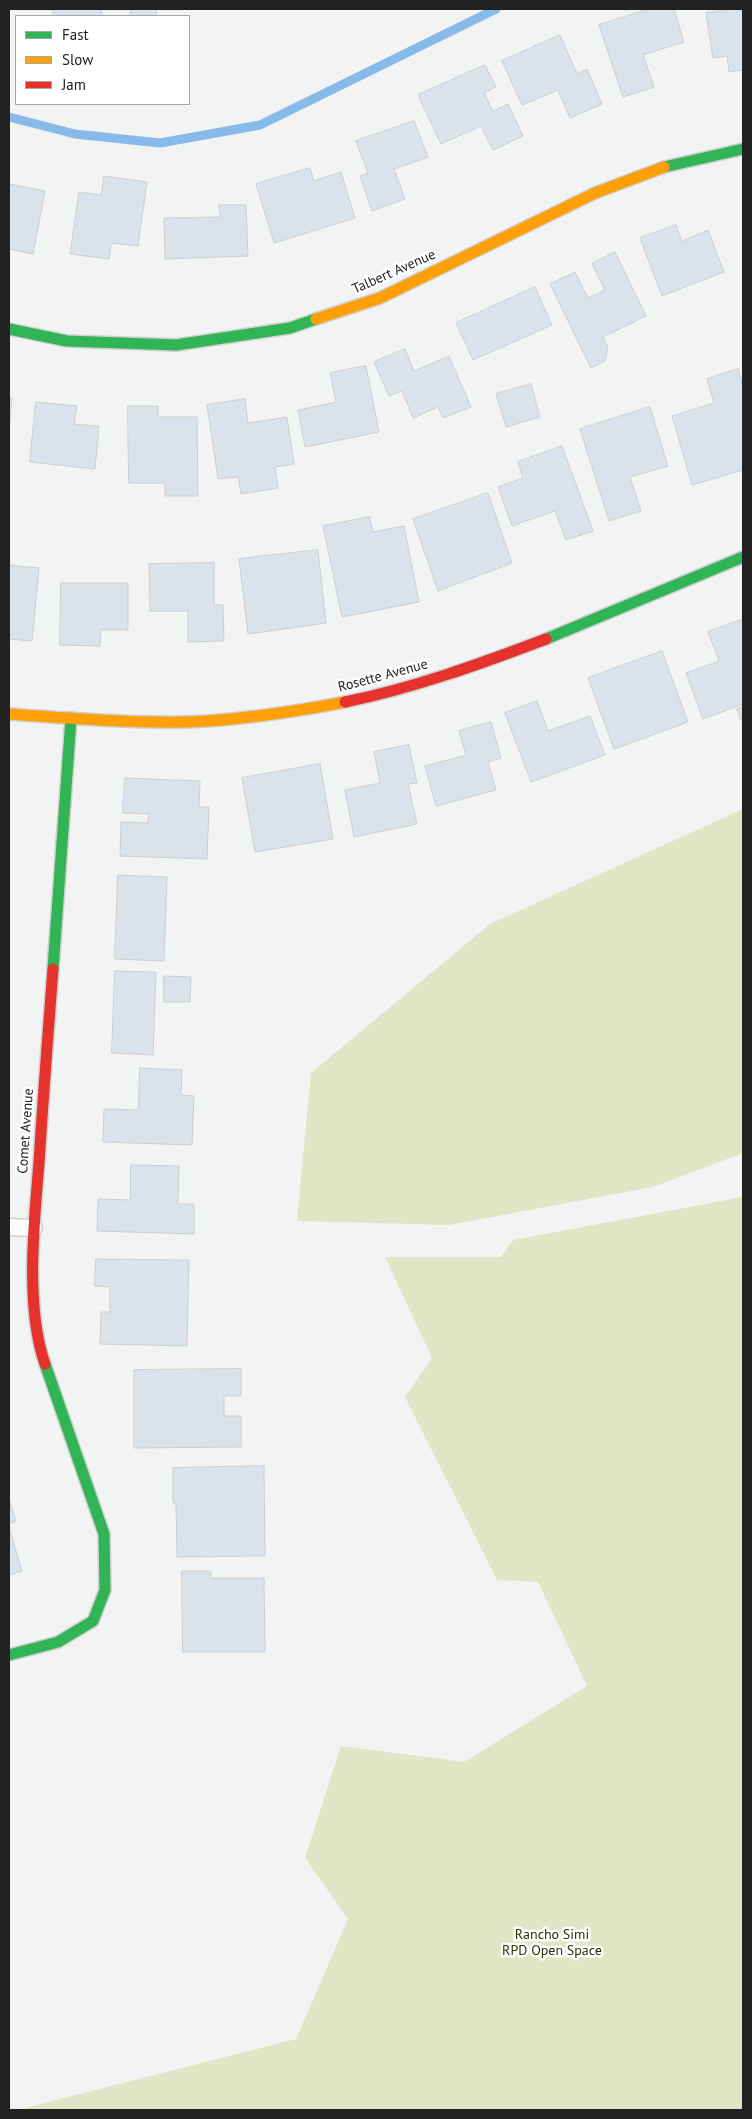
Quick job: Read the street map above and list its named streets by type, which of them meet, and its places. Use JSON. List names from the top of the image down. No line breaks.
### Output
{"streets":{"street":["Talbert Avenue","Rosette Avenue","Comet Avenue"]},"crossings":[["Rosette Avenue","Comet Avenue"]],"parks":["Rancho Simi RPD Open Space"],"legend":["Fast","Slow","Jam"]}
